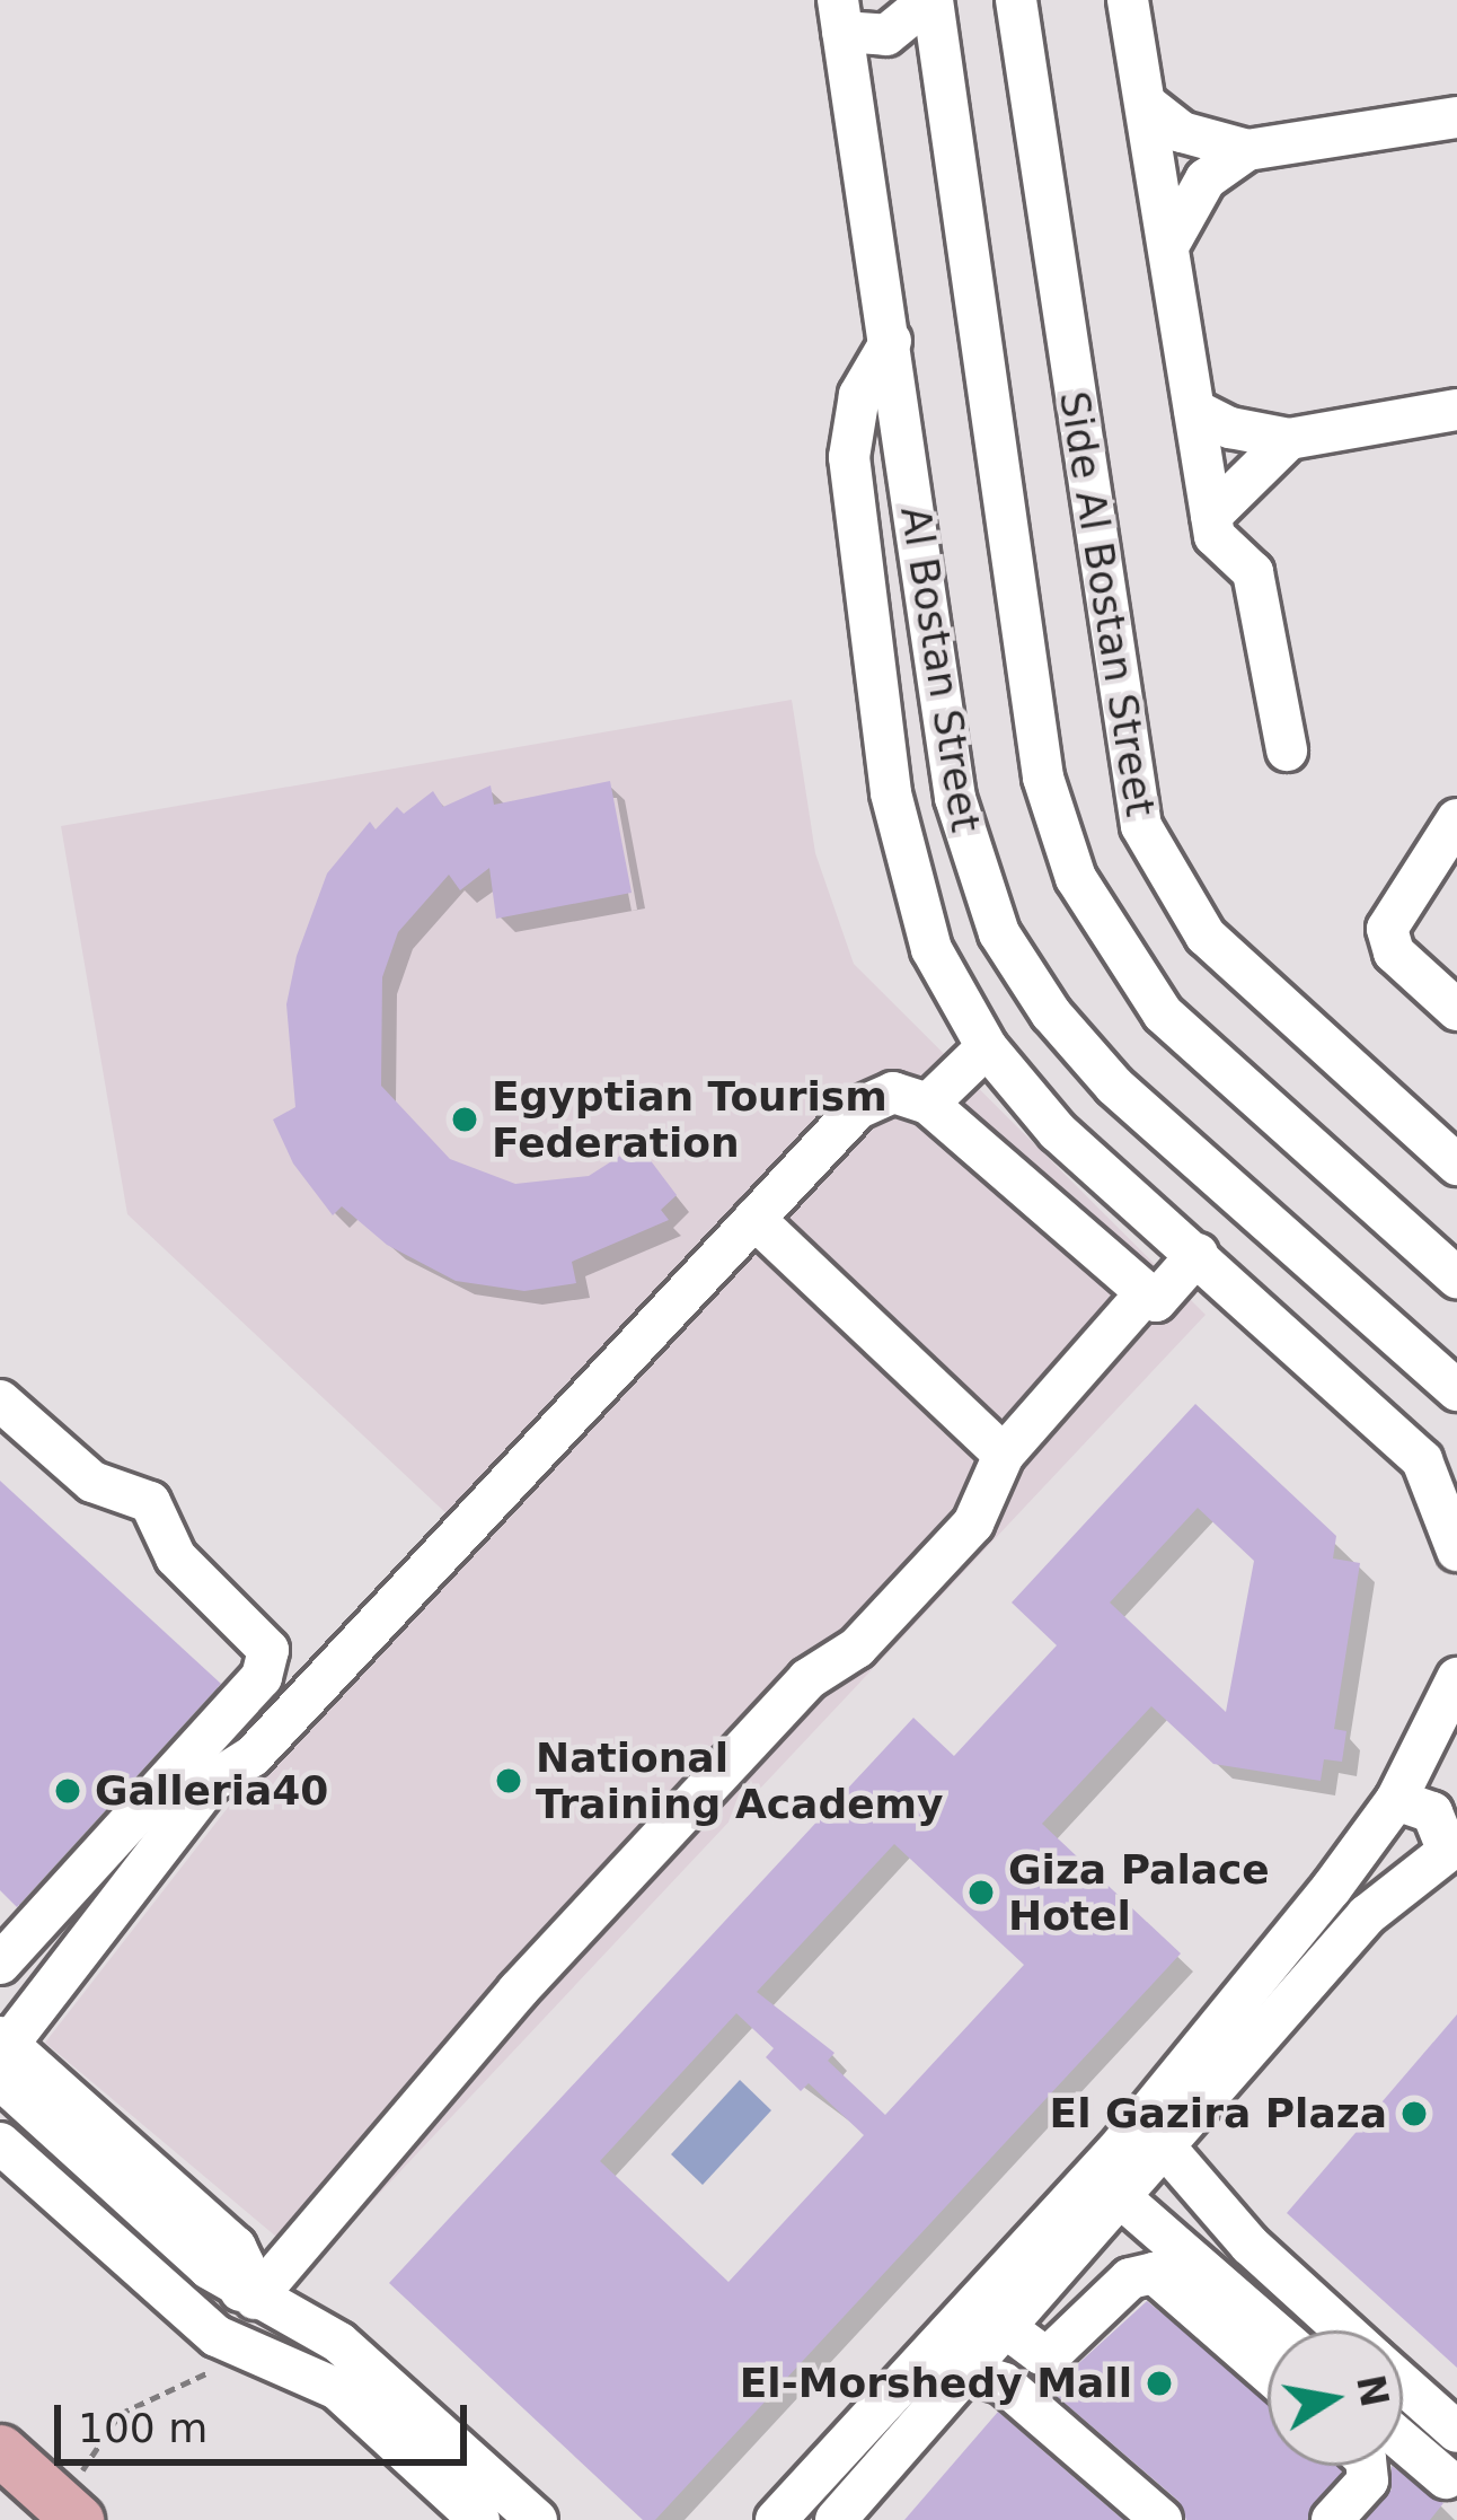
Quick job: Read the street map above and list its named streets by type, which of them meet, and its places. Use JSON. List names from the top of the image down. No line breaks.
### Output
{"streets":{"street":["Side Al Bostan Street","Al Bostan Street"]},"places":["Egyptian Tourism Federation","National Training Academy","Galleria40","Giza Palace Hotel","El Gazira Plaza","El-Morshedy Mall"],"scale_bar":"100 m","north":"right"}
